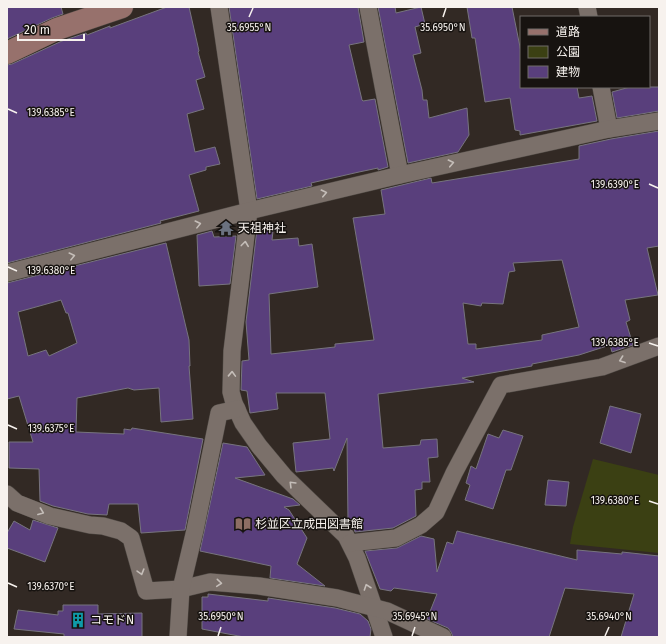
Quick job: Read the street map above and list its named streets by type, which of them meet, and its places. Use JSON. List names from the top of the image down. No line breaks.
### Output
{"places":{"temple":["天祖神社"],"library":["杉並区立成田図書館"],"building":["コモドN"]},"legend":["道路","公園","建物"],"scale_bar":"20 m","coordinates":["35.6955°N","35.6950°N","139.6385°E","139.6390°E","139.6380°E","139.6375°E","139.6370°E","35.6945°N","35.6940°N"]}
